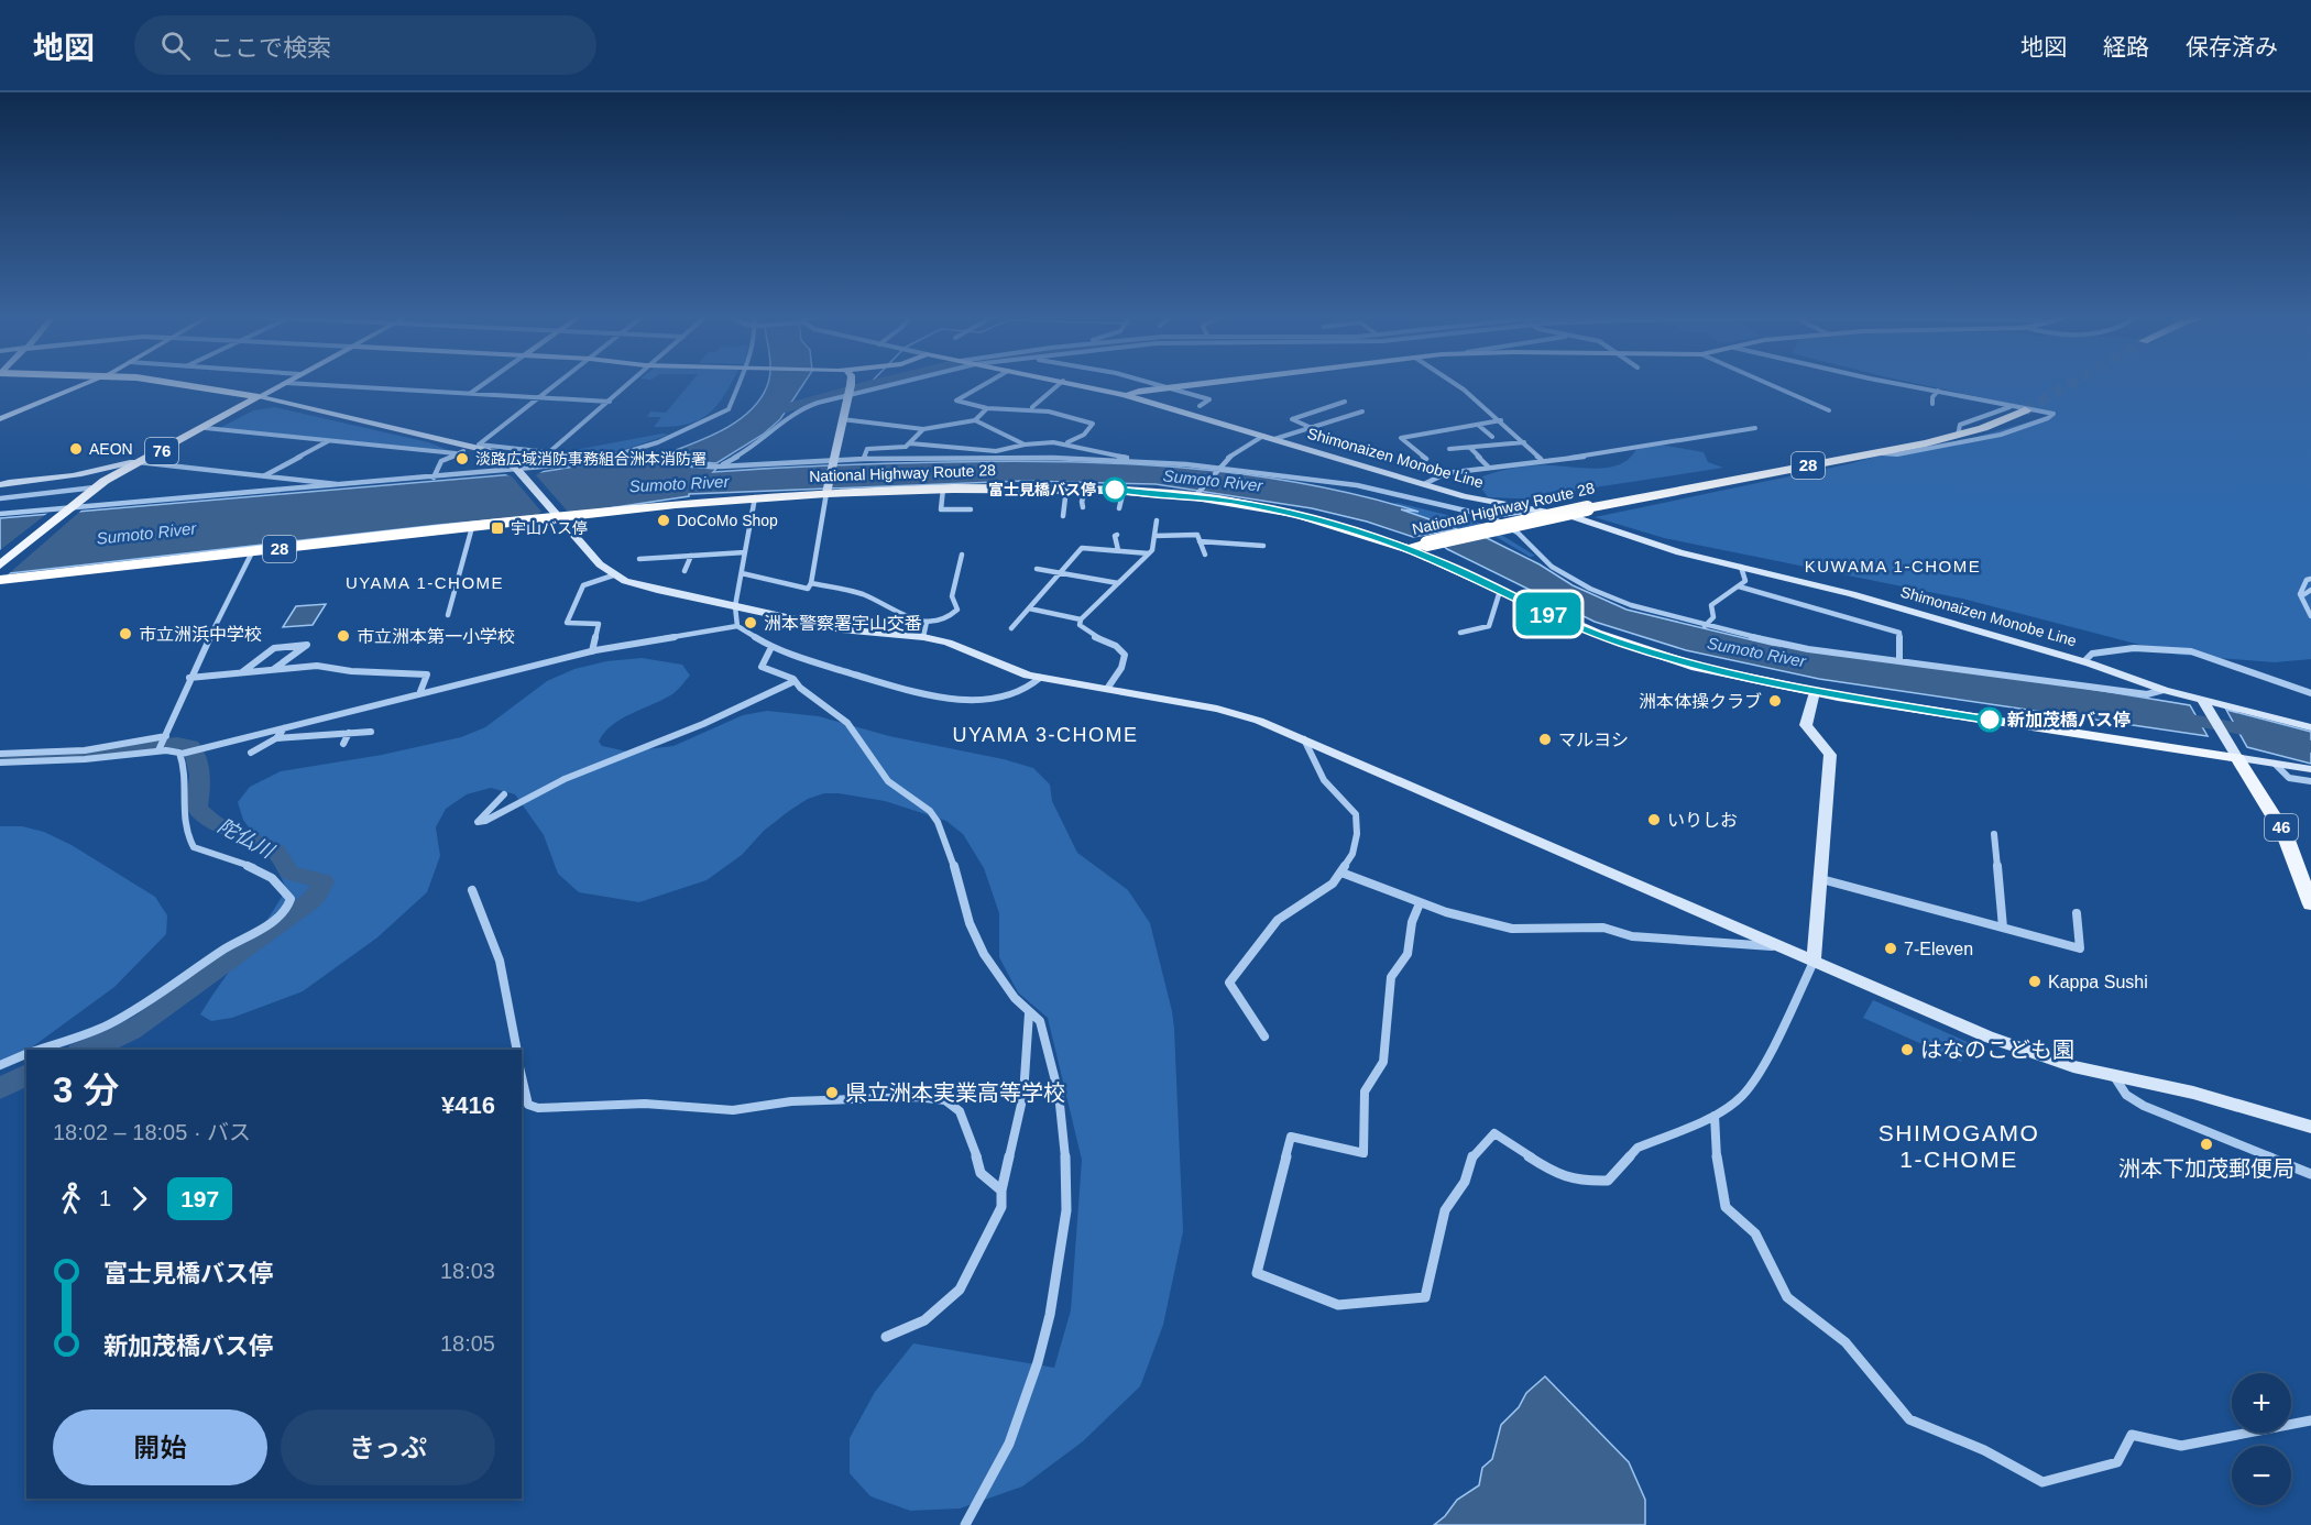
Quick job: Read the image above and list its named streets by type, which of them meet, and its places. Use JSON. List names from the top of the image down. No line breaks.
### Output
{"streets":{"highway":["28","National Highway Route 28"],"main road":["76","Shimonaizen Monobe Line","46"]},"districts":["KUWAMA 1-CHOME","UYAMA 1-CHOME","UYAMA 3-CHOME","SHIMOGAMO 1-CHOME"],"water":["Sumoto River","陀仏川"],"places":{"other":["AEON","淡路広域消防事務組合洲本消防署","富士見橋バス停","DoCoMo Shop","洲本警察署宇山交番","市立洲浜中学校","市立洲本第一小学校","洲本体操クラブ","新加茂橋バス停","マルヨシ","いりしお","7-Eleven","Kappa Sushi","はなのこども園","県立洲本実業高等学校","洲本下加茂郵便局"],"transit":["宇山バス停"]},"lines":["bus line 197"],"page":{"header":"地図","search":"ここで検索","nav":["地図","経路","保存済み"],"on_map":"197","heading":["3 分","18:02 – 18:05 · バス","¥416"],"legs":["1","197"],"list":[{"name":"富士見橋バス停","value":"18:03"},{"name":"新加茂橋バス停","value":"18:05"}],"map_buttons":["+","−"],"buttons":["開始","きっぷ"]}}
